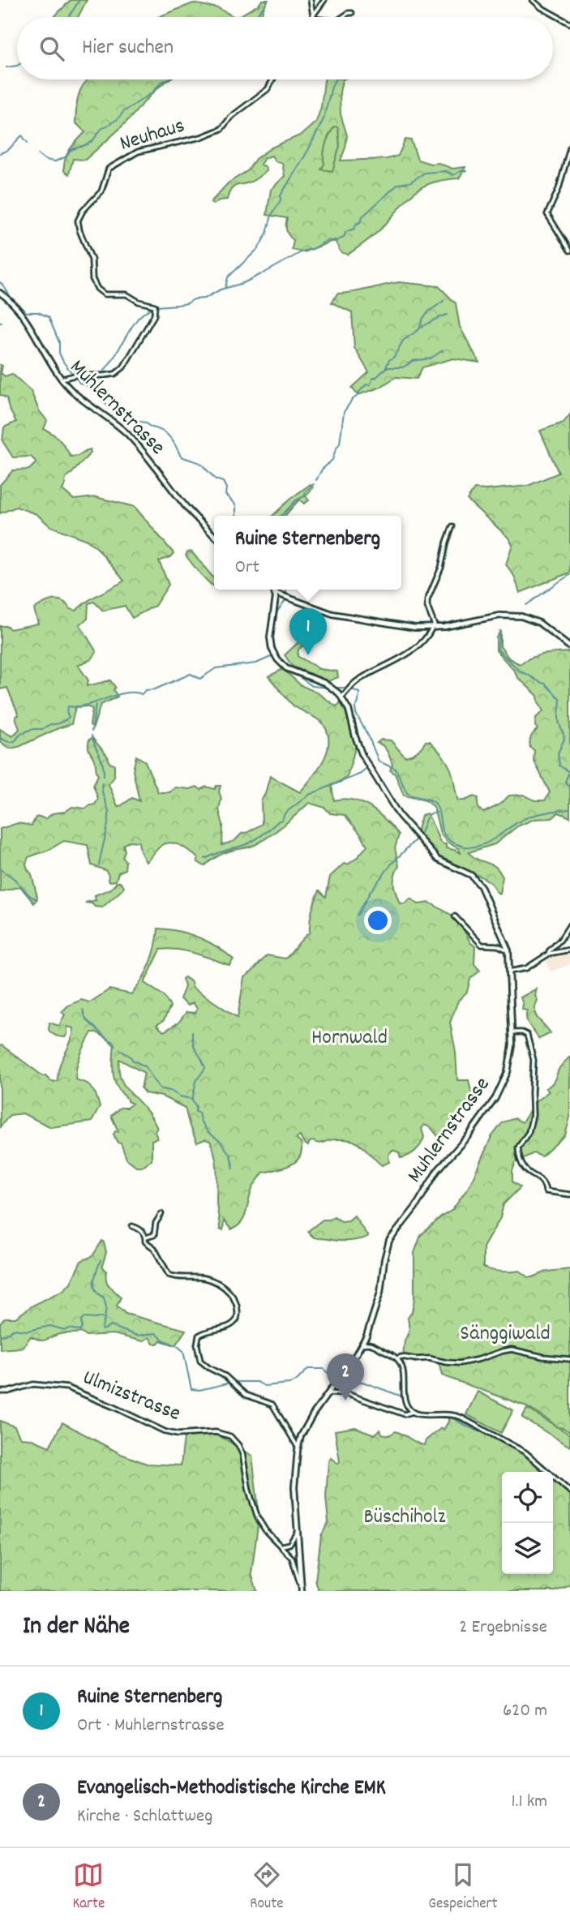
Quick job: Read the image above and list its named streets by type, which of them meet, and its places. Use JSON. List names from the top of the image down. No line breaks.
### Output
{"streets":{"street":["Neuhaus","Muhlernstrasse","Ulmizstrasse"]},"crossings":[["Neuhaus","Muhlernstrasse"],["Muhlernstrasse","Ulmizstrasse"]],"parks":["Hornwald","Sänggiwald","Büschiholz"],"page":{"search":"Hier suchen","popup":["Ruine Sternenberg","Ort"],"pins":["1","2"],"heading":["In der Nähe","2 Ergebnisse"],"list":[{"mark":"1","name":"Ruine Sternenberg","note":"Ort · Muhlernstrasse","value":"620 m"},{"mark":"2","name":"Evangelisch-Methodistische Kirche EMK","note":"Kirche · Schlattweg","value":"1.1 km"}],"nav":["Karte","Route","Gespeichert"]}}
